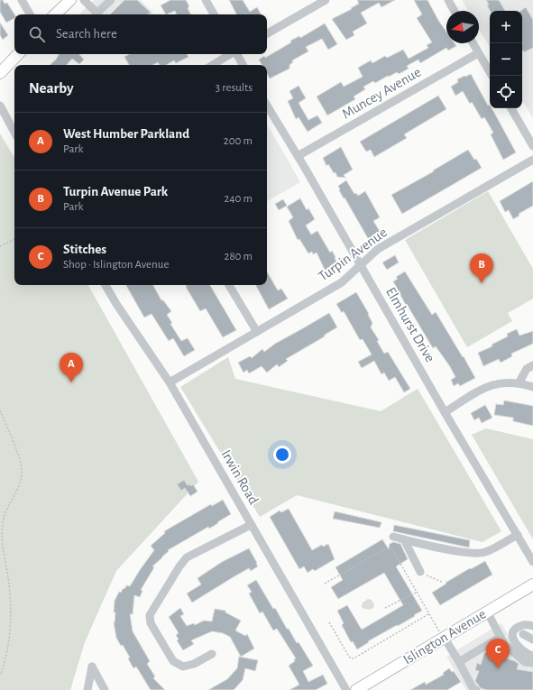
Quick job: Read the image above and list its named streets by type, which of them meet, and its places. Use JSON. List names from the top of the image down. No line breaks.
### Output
{"streets":{"main road":["Islington Avenue"],"street":["Muncey Avenue","Turpin Avenue","Elmhurst Drive","Irwin Road"]},"crossings":[["Muncey Avenue","Elmhurst Drive"],["Turpin Avenue","Elmhurst Drive"],["Turpin Avenue","Irwin Road"]],"north":"left","page":{"map_buttons":["+","−"],"search":"Search here","heading":["Nearby","3 results"],"list":[{"mark":"A","name":"West Humber Parkland","note":"Park","value":"200 m"},{"mark":"B","name":"Turpin Avenue Park","note":"Park","value":"240 m"},{"mark":"C","name":"Stitches","note":"Shop · Islington Avenue","value":"280 m"}],"pins":["B","A","C"]}}
